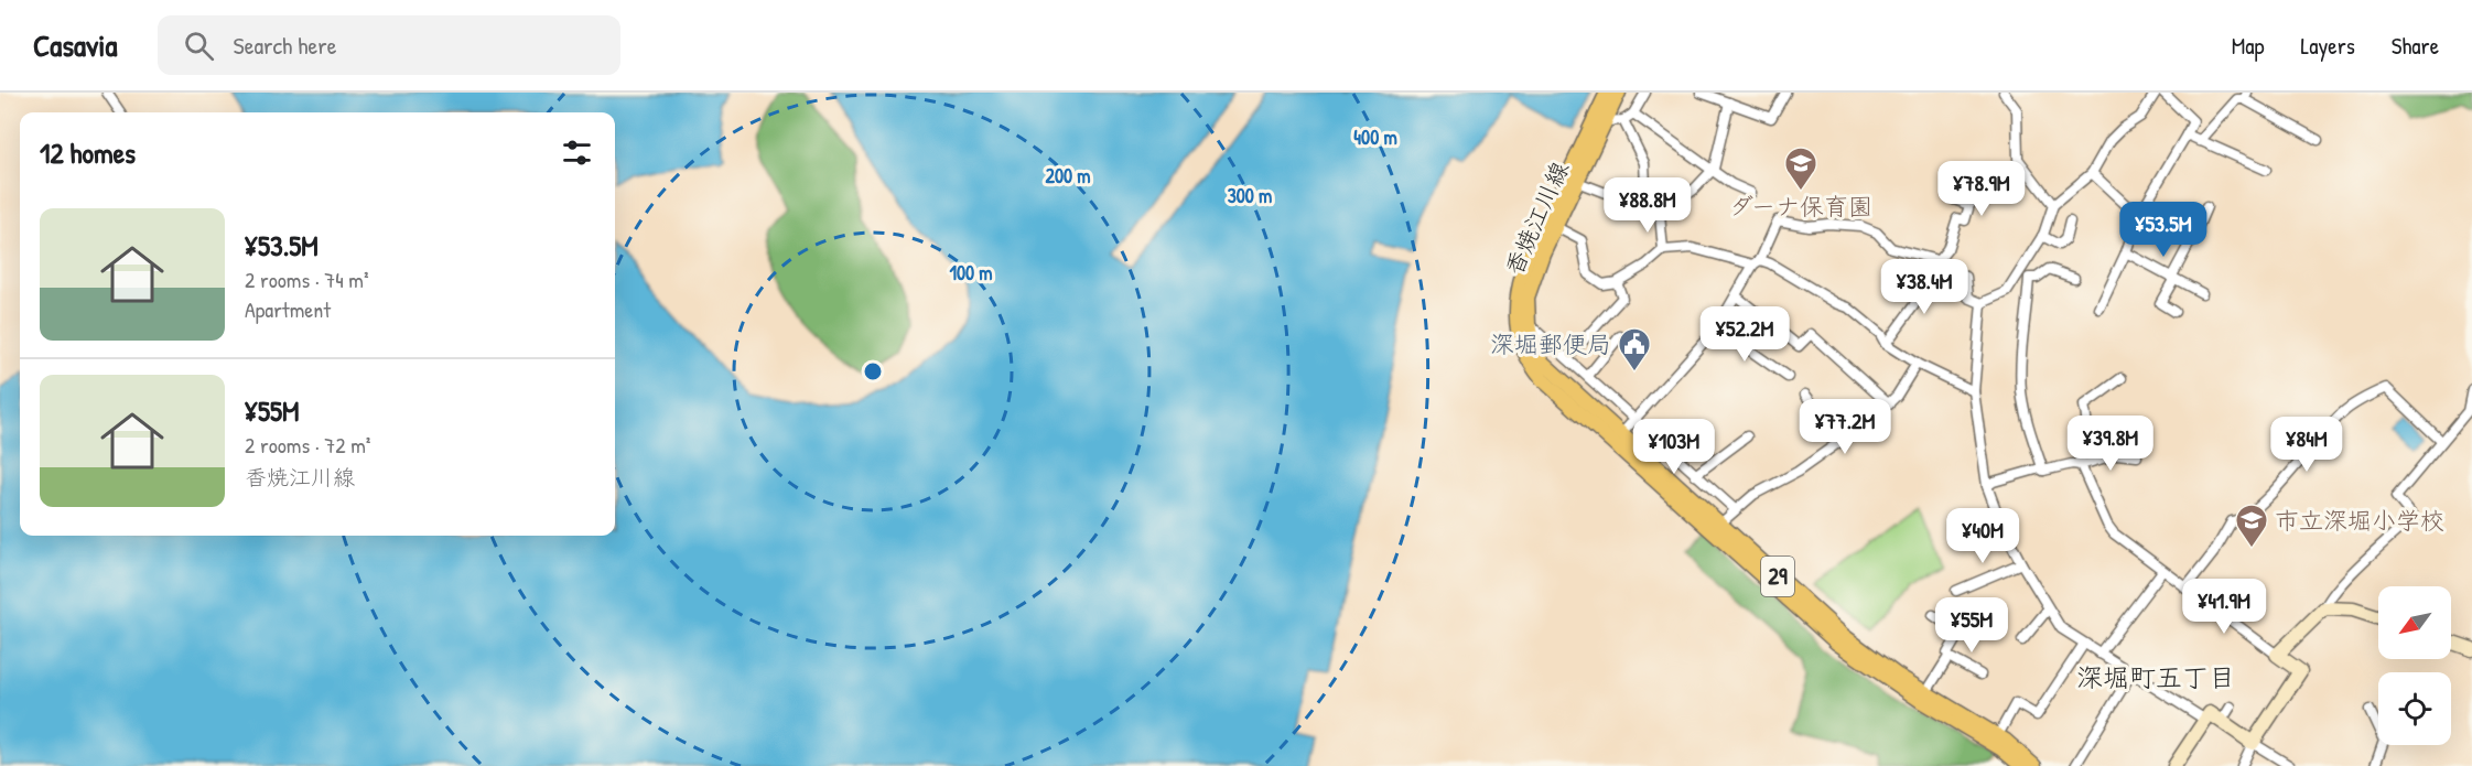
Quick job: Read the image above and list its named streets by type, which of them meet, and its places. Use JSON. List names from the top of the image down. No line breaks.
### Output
{"streets":{"main road":["香焼江川線","29"]},"districts":["深堀町五丁目"],"places":{"school or university":["ダーナ保育園","市立深堀小学校"],"public building":["深堀郵便局"]},"north":"bottom left","page":{"header":"Casavia","search":"Search here","nav":["Map","Layers","Share"],"heading":"12 homes","price":["¥78.9M","¥88.8M","¥53.5M","¥38.4M","¥52.2M","¥77.2M","¥39.8M","¥84M","¥103M","¥40M","¥41.9M","¥55M"],"list":[{"name":"¥53.5M","note":"2 rooms · 74 m² · Apartment"},{"name":"¥55M","note":"2 rooms · 72 m² · 香焼江川線"}]},"rings":["400 m","200 m","300 m","100 m"]}
